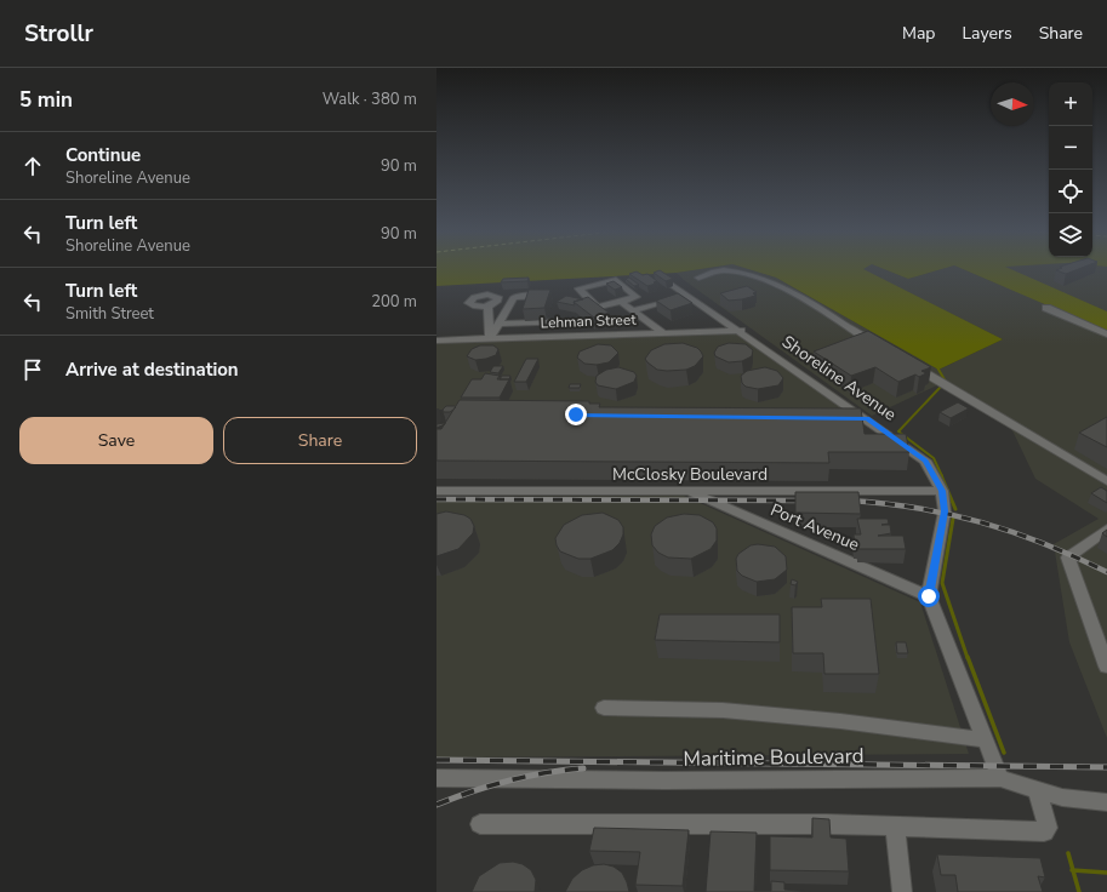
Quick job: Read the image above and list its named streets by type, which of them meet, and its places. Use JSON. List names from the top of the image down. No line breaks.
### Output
{"streets":{"street":["Lehman Street","Shoreline Avenue","McClosky Boulevard","Port Avenue","Maritime Boulevard"]},"crossings":[["Lehman Street","Shoreline Avenue"],["Shoreline Avenue","McClosky Boulevard"],["Shoreline Avenue","Port Avenue"],["McClosky Boulevard","Port Avenue"]],"north":"right","page":{"header":"Strollr","nav":["Map","Layers","Share"],"heading":["5 min","Walk · 380 m"],"map_buttons":["+","−"],"list":[["Continue","Shoreline Avenue","90 m"],["Turn left","Shoreline Avenue","90 m"],["Turn left","Smith Street","200 m"],"Arrive at destination"],"buttons":["Save","Share"]}}
